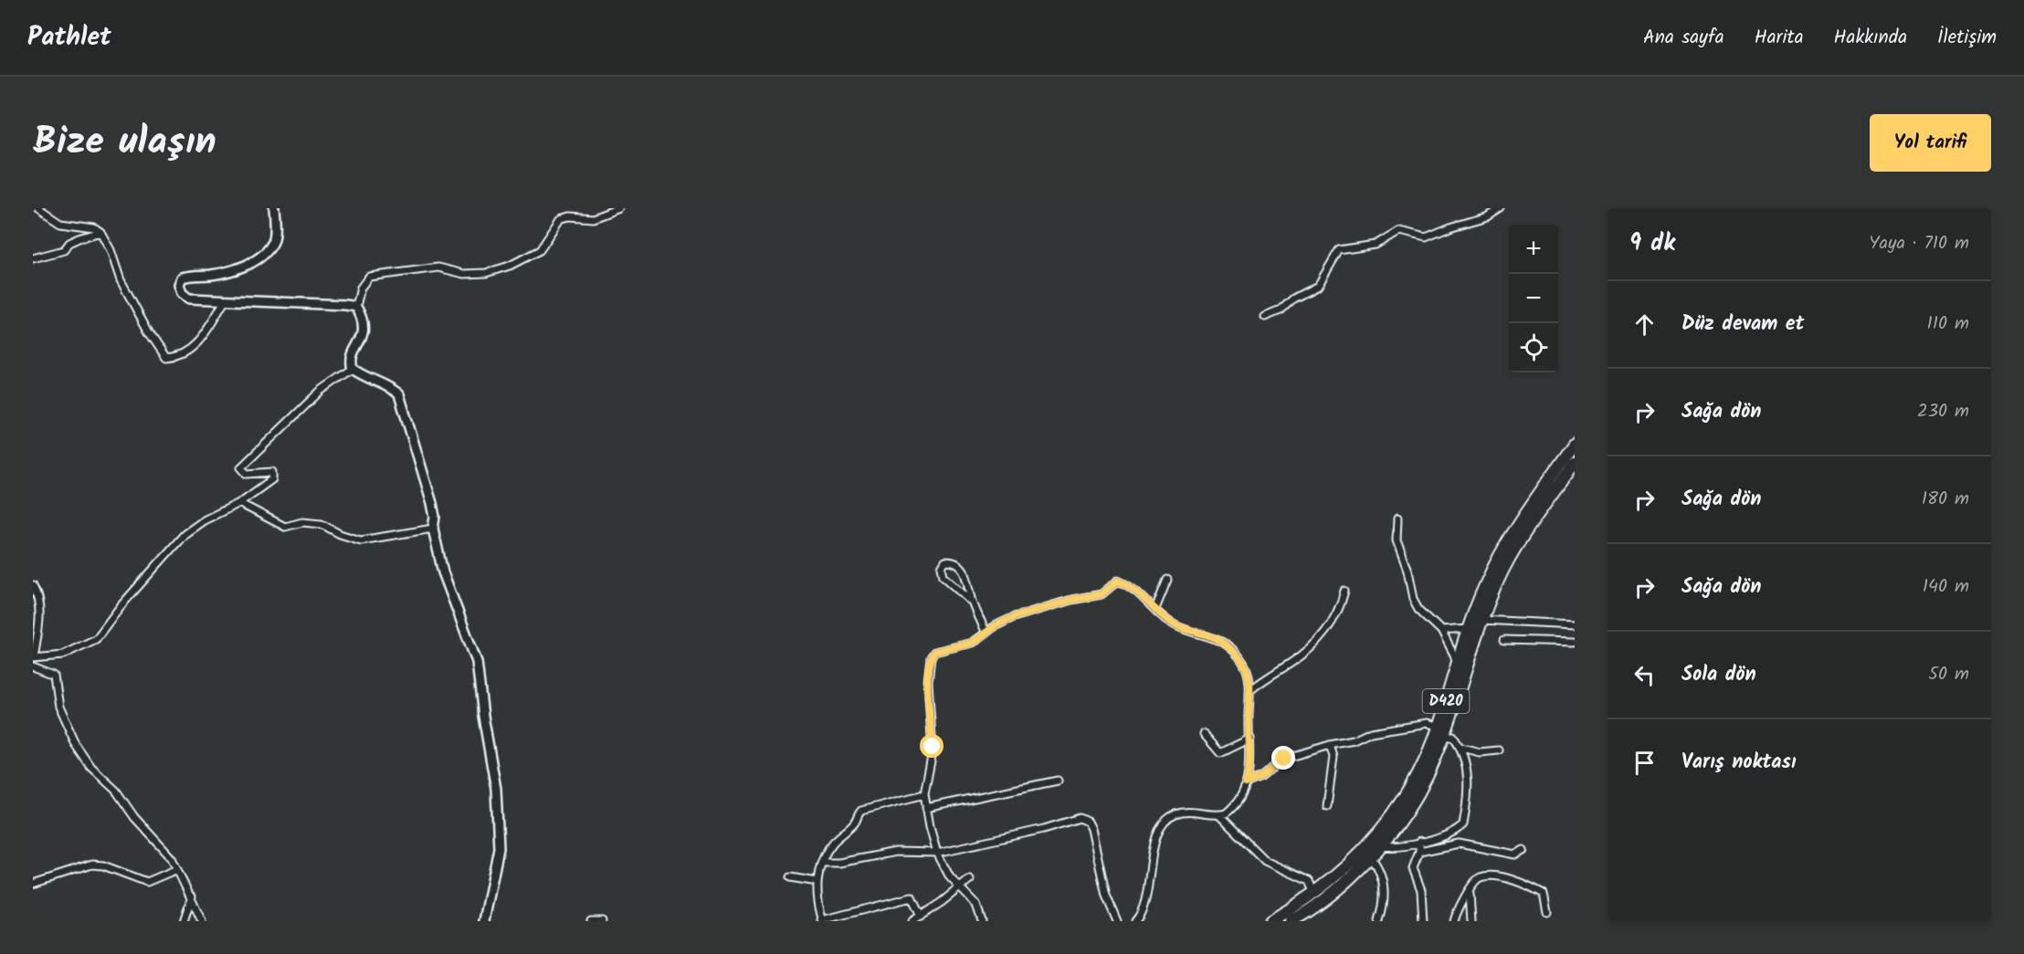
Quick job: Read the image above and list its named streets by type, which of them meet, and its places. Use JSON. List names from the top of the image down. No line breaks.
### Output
{"streets":{"highway":["D420"]},"page":{"header":"Pathlet","nav":["Ana sayfa","Harita","Hakkında","İletişim"],"title":"Bize ulaşın","buttons":"Yol tarifi","heading":["9 dk","Yaya · 710 m"],"map_buttons":["+","−"],"list":[["Düz devam et","110 m"],["Sağa dön","230 m"],["Sağa dön","180 m"],["Sağa dön","140 m"],["Sola dön","50 m"],"Varış noktası"]}}
